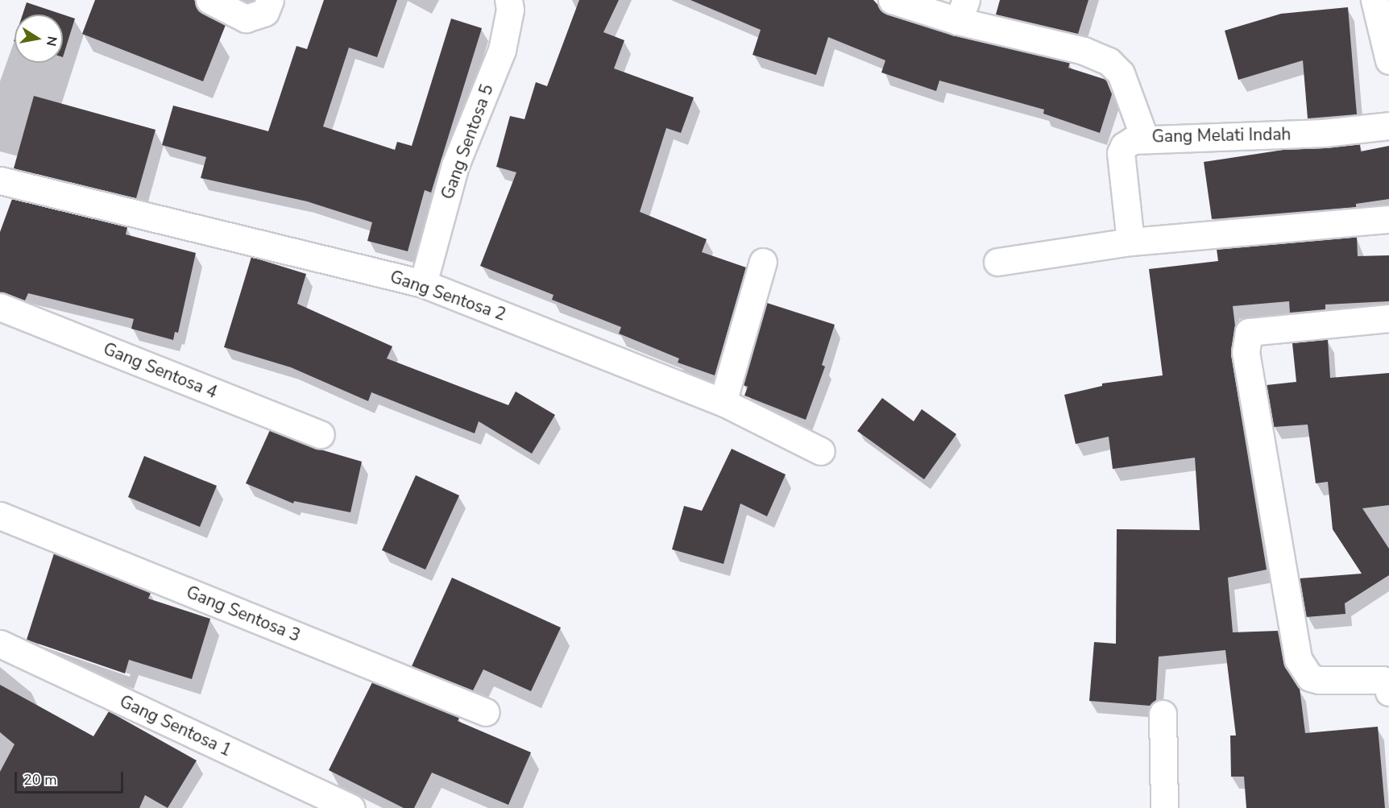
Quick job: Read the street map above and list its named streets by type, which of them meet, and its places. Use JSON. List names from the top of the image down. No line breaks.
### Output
{"streets":{"street":["Gang Melati Indah","Gang Sentosa 5","Gang Sentosa 2","Gang Sentosa 4","Gang Sentosa 3","Gang Sentosa 1"]},"crossings":[["Gang Sentosa 5","Gang Sentosa 2"]],"scale_bar":"20 m","north":"right"}
